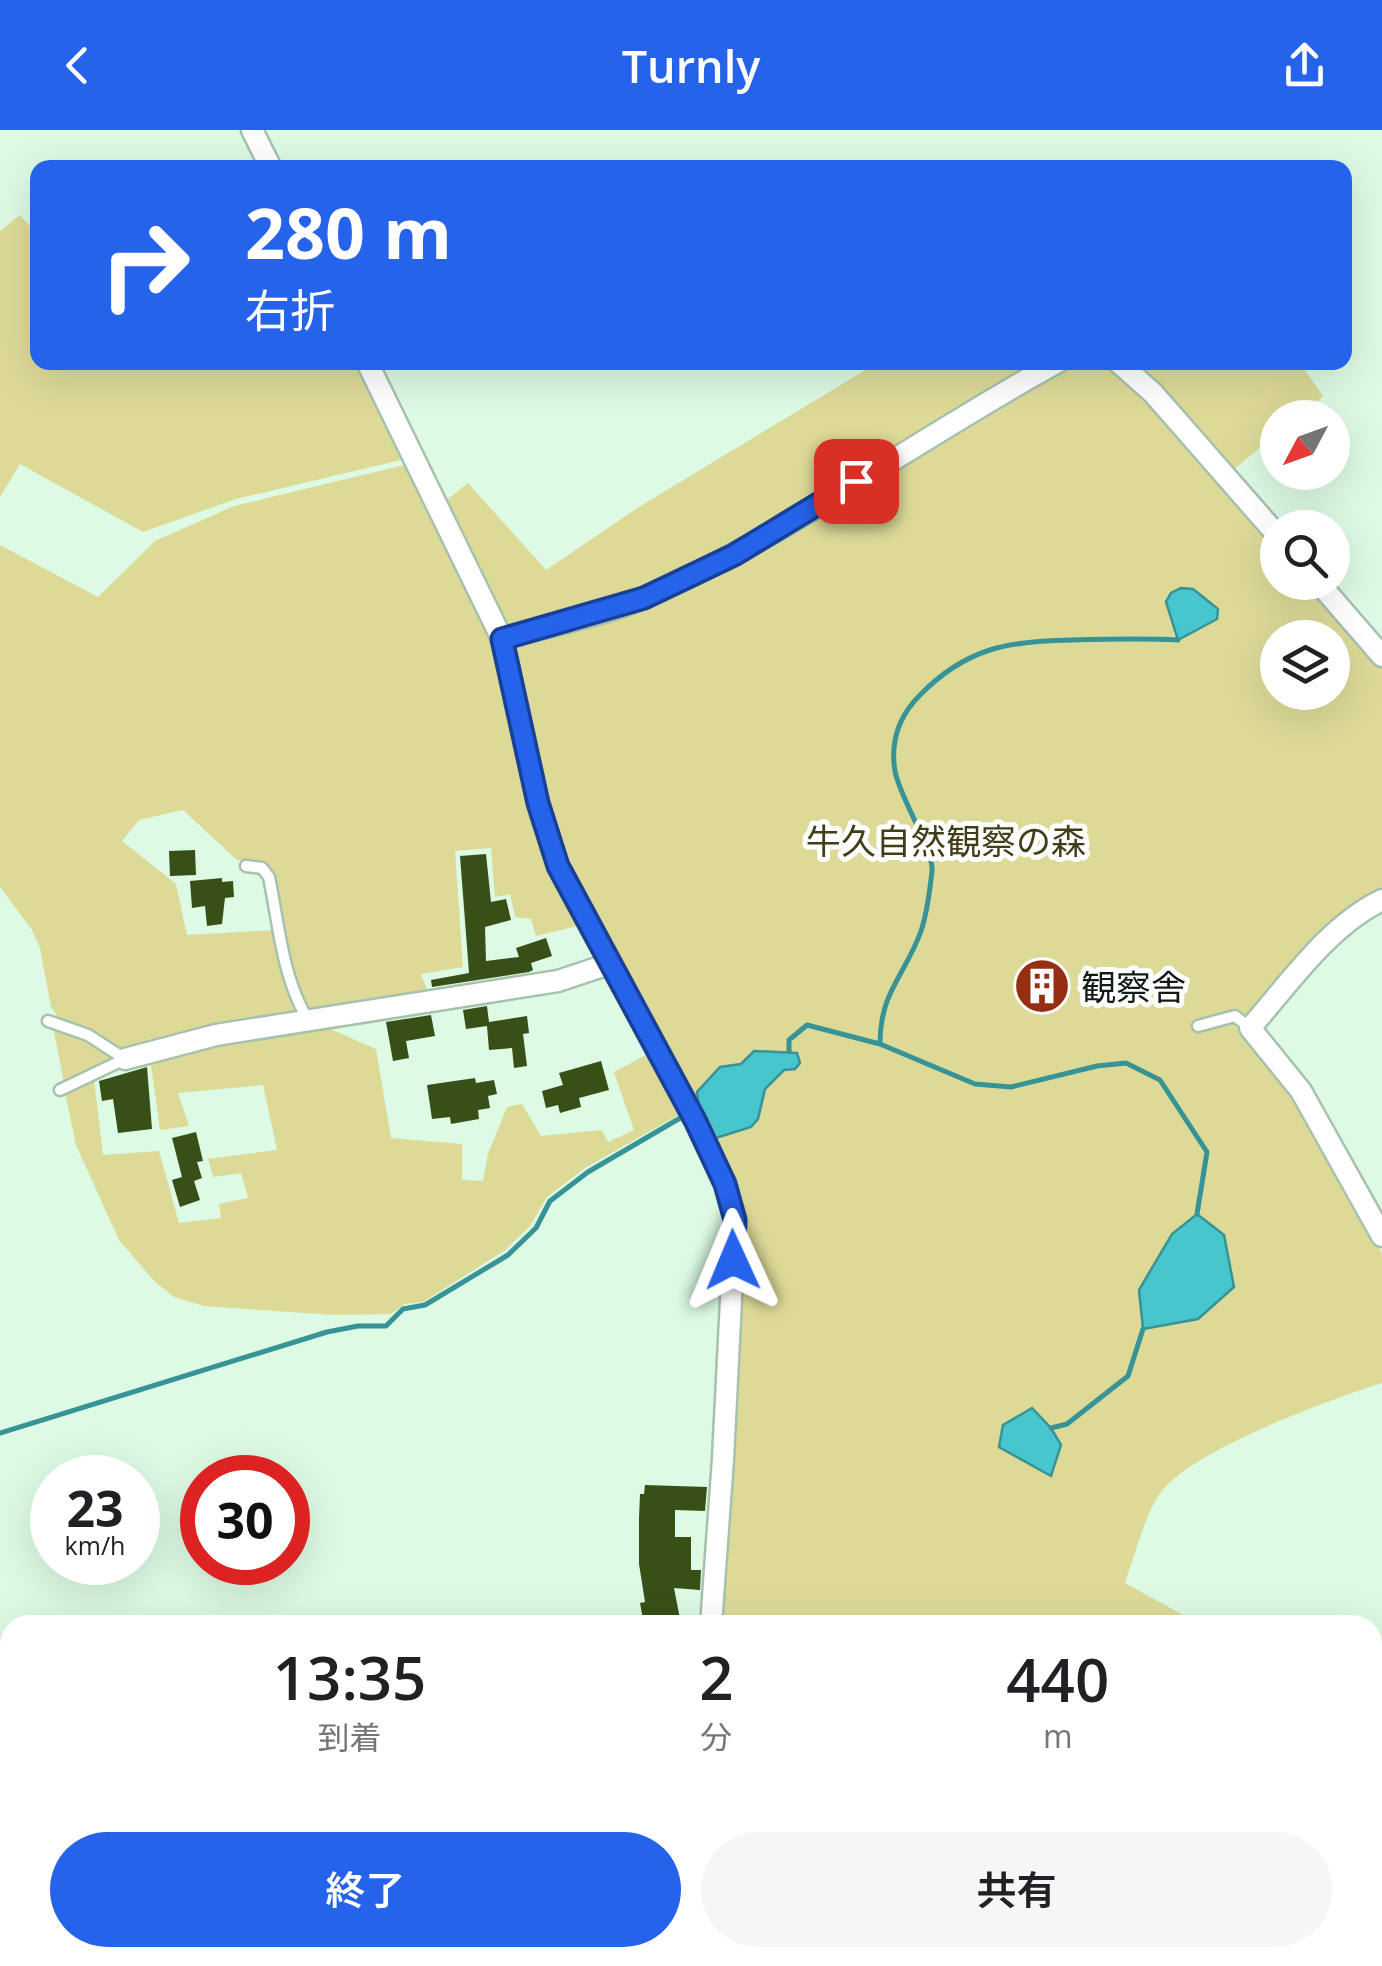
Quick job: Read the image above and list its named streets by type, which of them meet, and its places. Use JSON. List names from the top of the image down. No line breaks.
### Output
{"parks":["牛久自然観察の森"],"places":{"building":["観察舎"]},"north":"bottom left","page":{"header":"Turnly","turn":["280 m","右折"],"speed":"23 km/h","limit":"30","eta":["13:35","到着","2","分","440","m"],"buttons":["終了","共有"]}}
